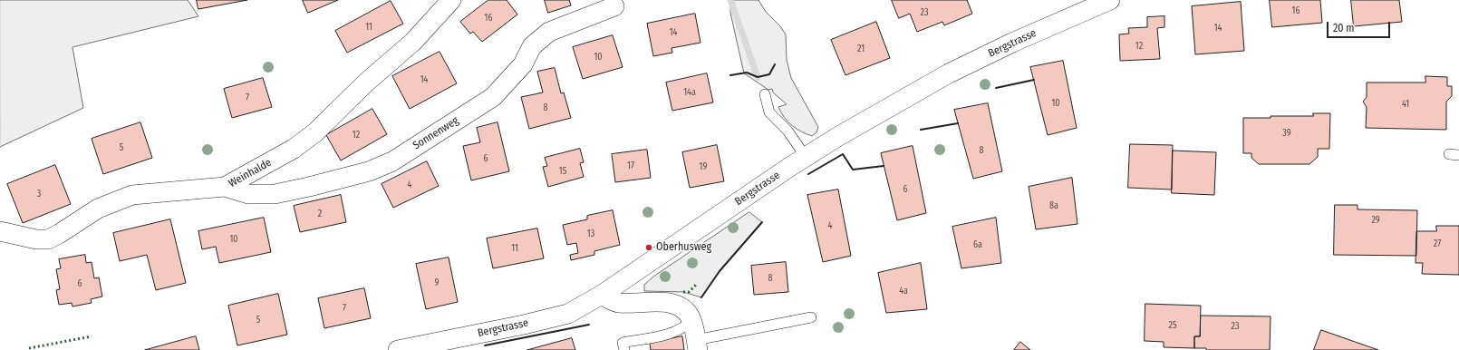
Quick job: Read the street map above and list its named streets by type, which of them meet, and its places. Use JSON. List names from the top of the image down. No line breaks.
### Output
{"streets":{"street":["Bergstrasse","Sonnenweg","Weinhalde"]},"crossings":[["Sonnenweg","Weinhalde"]],"places":["Oberhusweg"],"house_numbers":["16","23","16","11","14","14","12","21","10","14","14a","7","10","41","8","39","12","5","8","6","17","19","15","4","6","3","8a","2","29","4","13","10","27","6a","11","8","9","6","4a","7","5","25","23"],"scale_bar":"20 m"}
